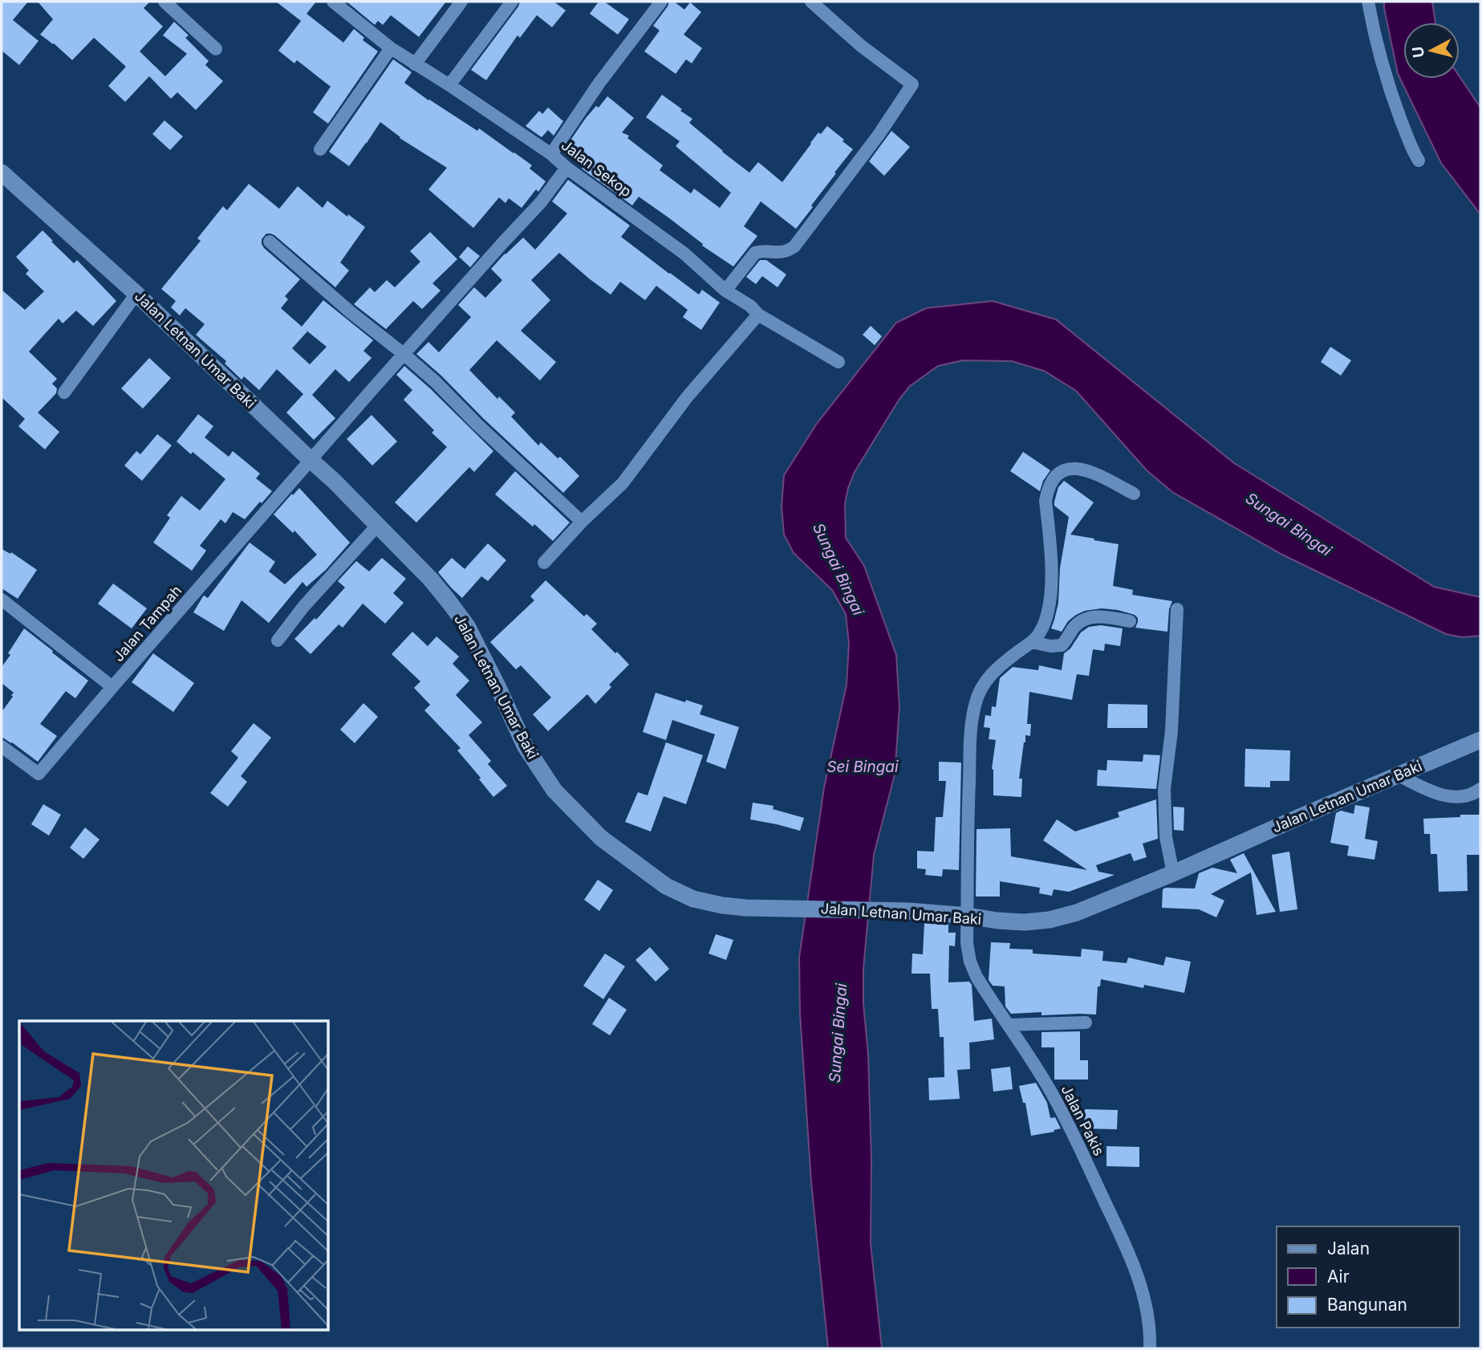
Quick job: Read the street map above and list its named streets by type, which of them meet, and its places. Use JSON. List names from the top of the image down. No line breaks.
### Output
{"streets":{"street":["Jalan Sekop","Jalan Letnan Umar Baki","Jalan Tampah","Jalan Pakis"]},"crossings":[["Jalan Sekop","Jalan Tampah"],["Jalan Letnan Umar Baki","Jalan Tampah"],["Jalan Letnan Umar Baki","Jalan Pakis"]],"water":["Sungai Bingai","Sei Bingai"],"legend":["Jalan","Air","Bangunan"],"north":"left"}
